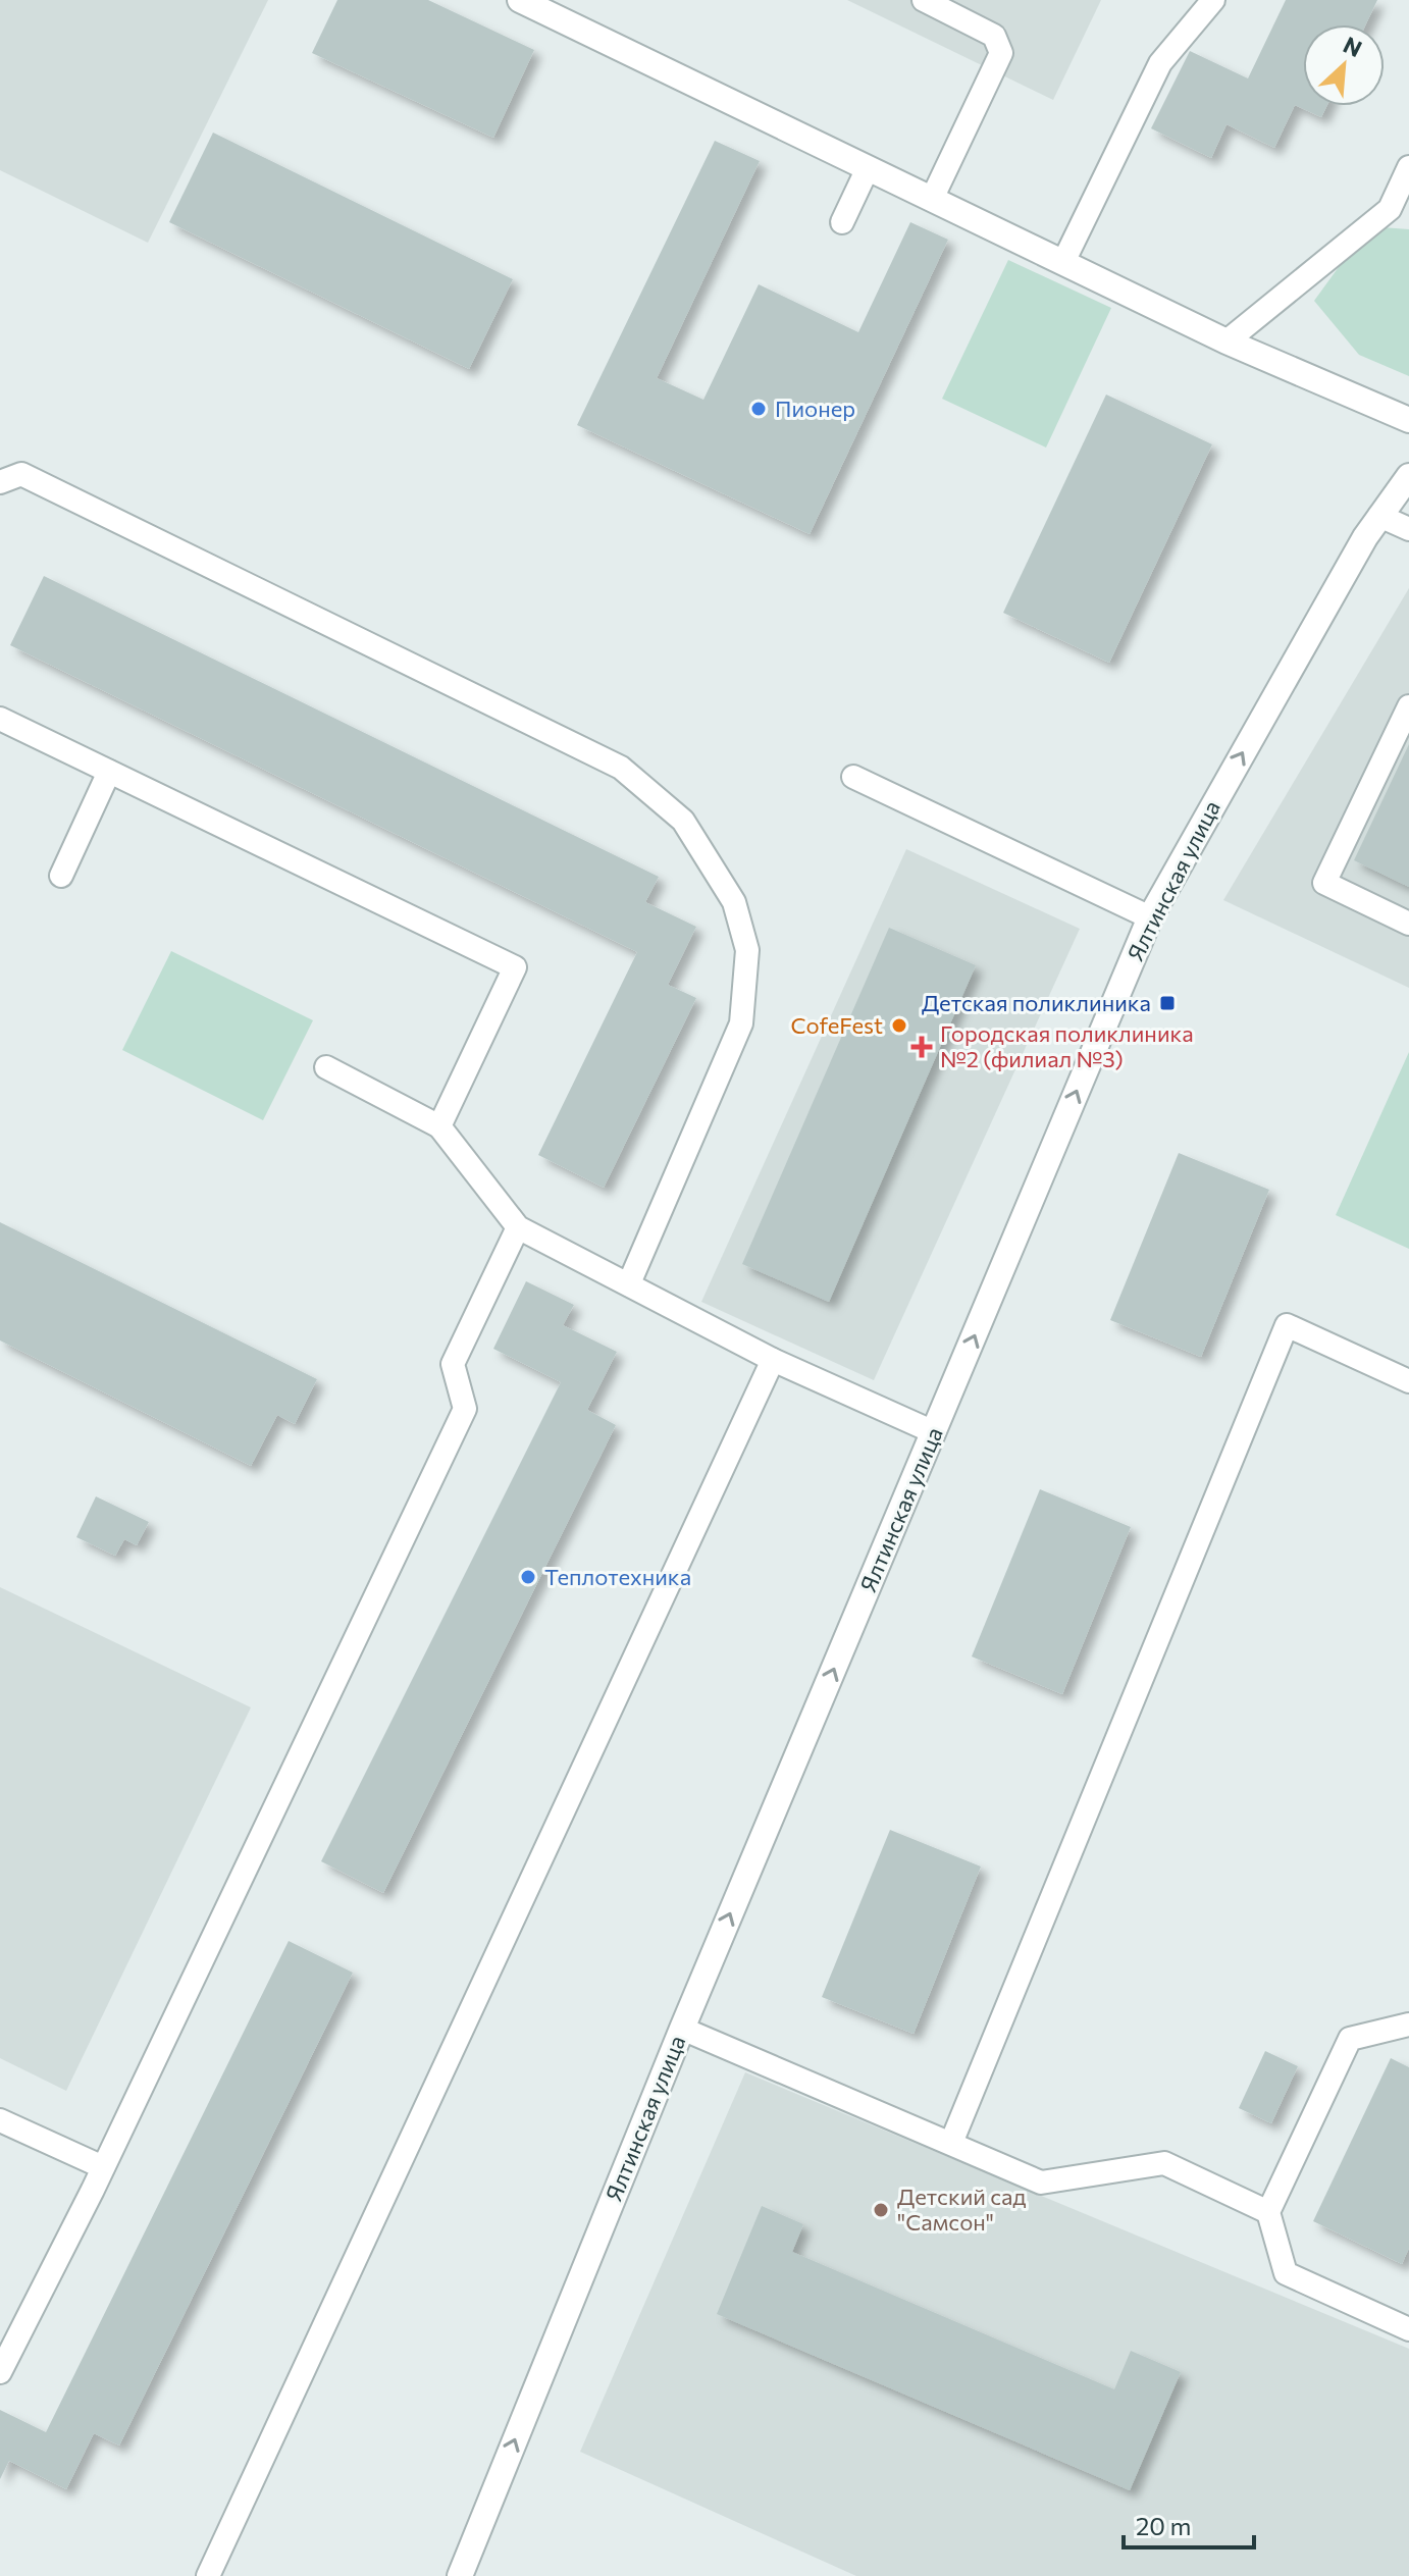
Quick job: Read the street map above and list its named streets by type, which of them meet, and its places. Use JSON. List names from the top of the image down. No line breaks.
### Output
{"streets":{"street":["Ялтинская улица"]},"one_way":["Ялтинская улица"],"places":{"other":["Пионер","CofeFest","Теплотехника","Детский сад \"Самсон\""],"transit":["Детская поликлиника"],"health":["Городская поликлиника №2 (филиал №3)"]},"scale_bar":"20 m","north":"top right"}
